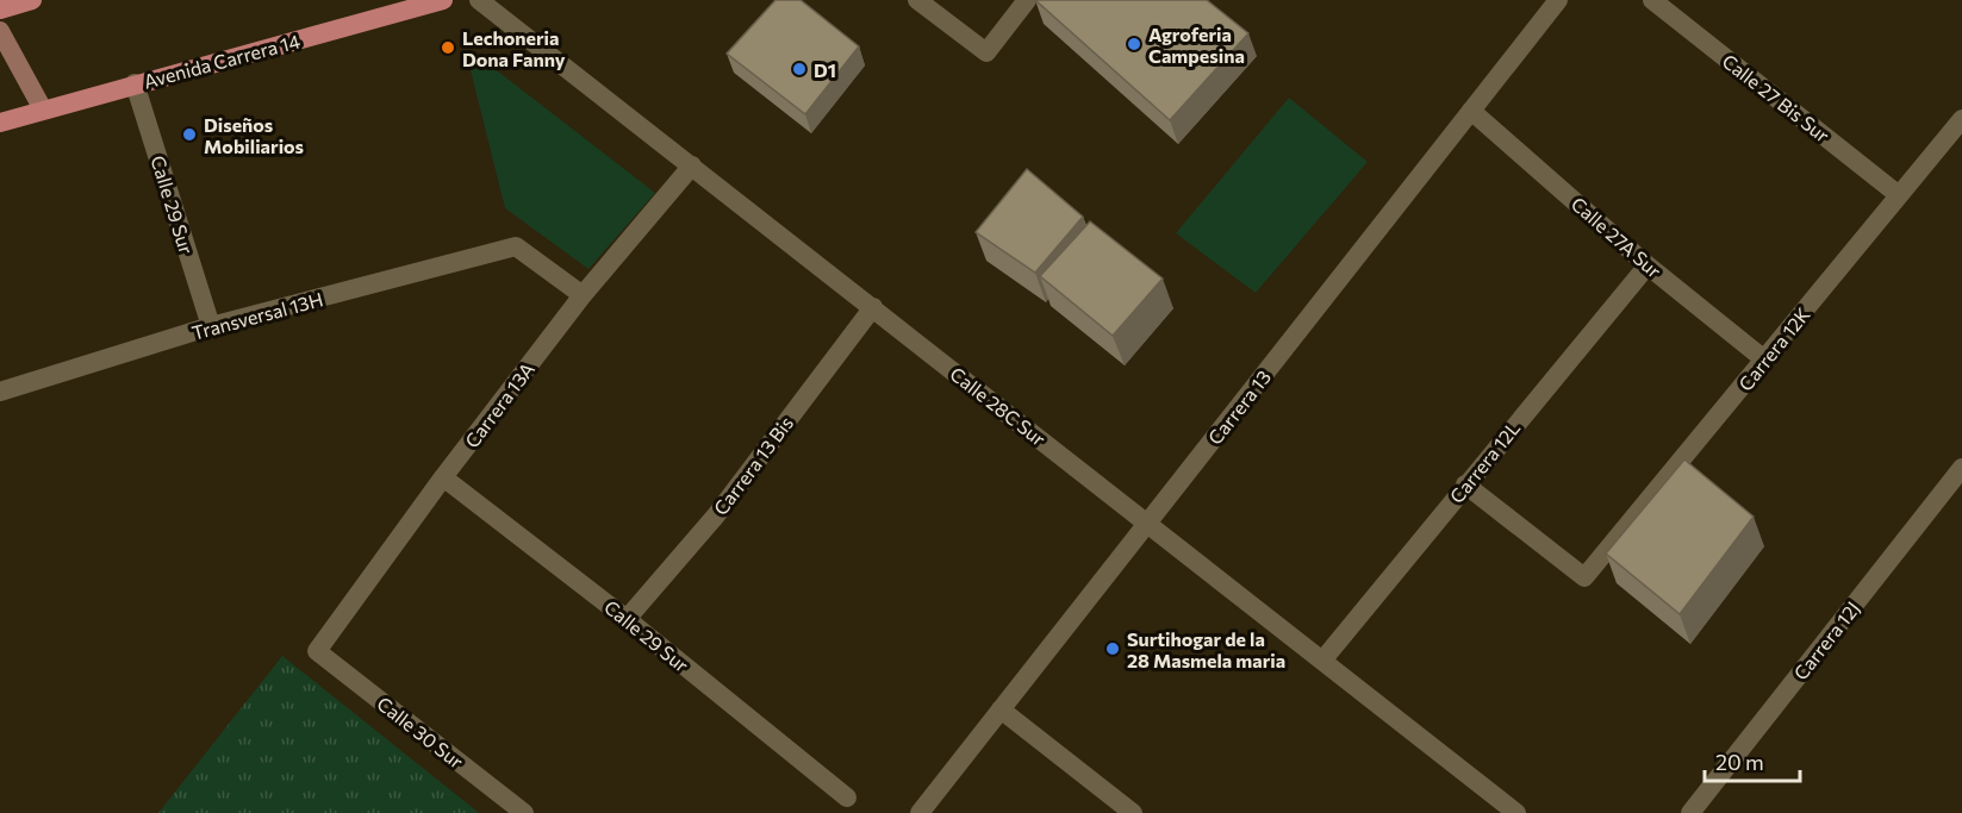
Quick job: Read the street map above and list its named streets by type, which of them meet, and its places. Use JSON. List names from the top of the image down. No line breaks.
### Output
{"streets":{"main road":["Avenida Carrera 14"],"street":["Calle 27 Bis Sur","Calle 29 Sur","Calle 27A Sur","Transversal 13H","Carrera 12K","Carrera 13A","Calle 28C Sur","Carrera 13","Carrera 12L","Carrera 13 Bis","Carrera 12J","Calle 30 Sur"]},"crossings":[["Avenida Carrera 14","Calle 29 Sur"],["Calle 27 Bis Sur","Carrera 12K"],["Calle 29 Sur","Transversal 13H"],["Calle 29 Sur","Carrera 13A"],["Calle 29 Sur","Carrera 13 Bis"],["Calle 27A Sur","Carrera 12K"],["Calle 27A Sur","Carrera 13"],["Calle 27A Sur","Carrera 12L"],["Transversal 13H","Carrera 13A"],["Carrera 12K","Carrera 12L"],["Carrera 13A","Calle 28C Sur"],["Carrera 13A","Calle 30 Sur"],["Calle 28C Sur","Carrera 13"],["Calle 28C Sur","Carrera 12L"],["Calle 28C Sur","Carrera 13 Bis"]],"places":["Agroferia Campesina","Lechoneria Dona Fanny","D1","Diseños Mobiliarios","Surtihogar de la 28 Masmela maria"],"scale_bar":"20 m"}
